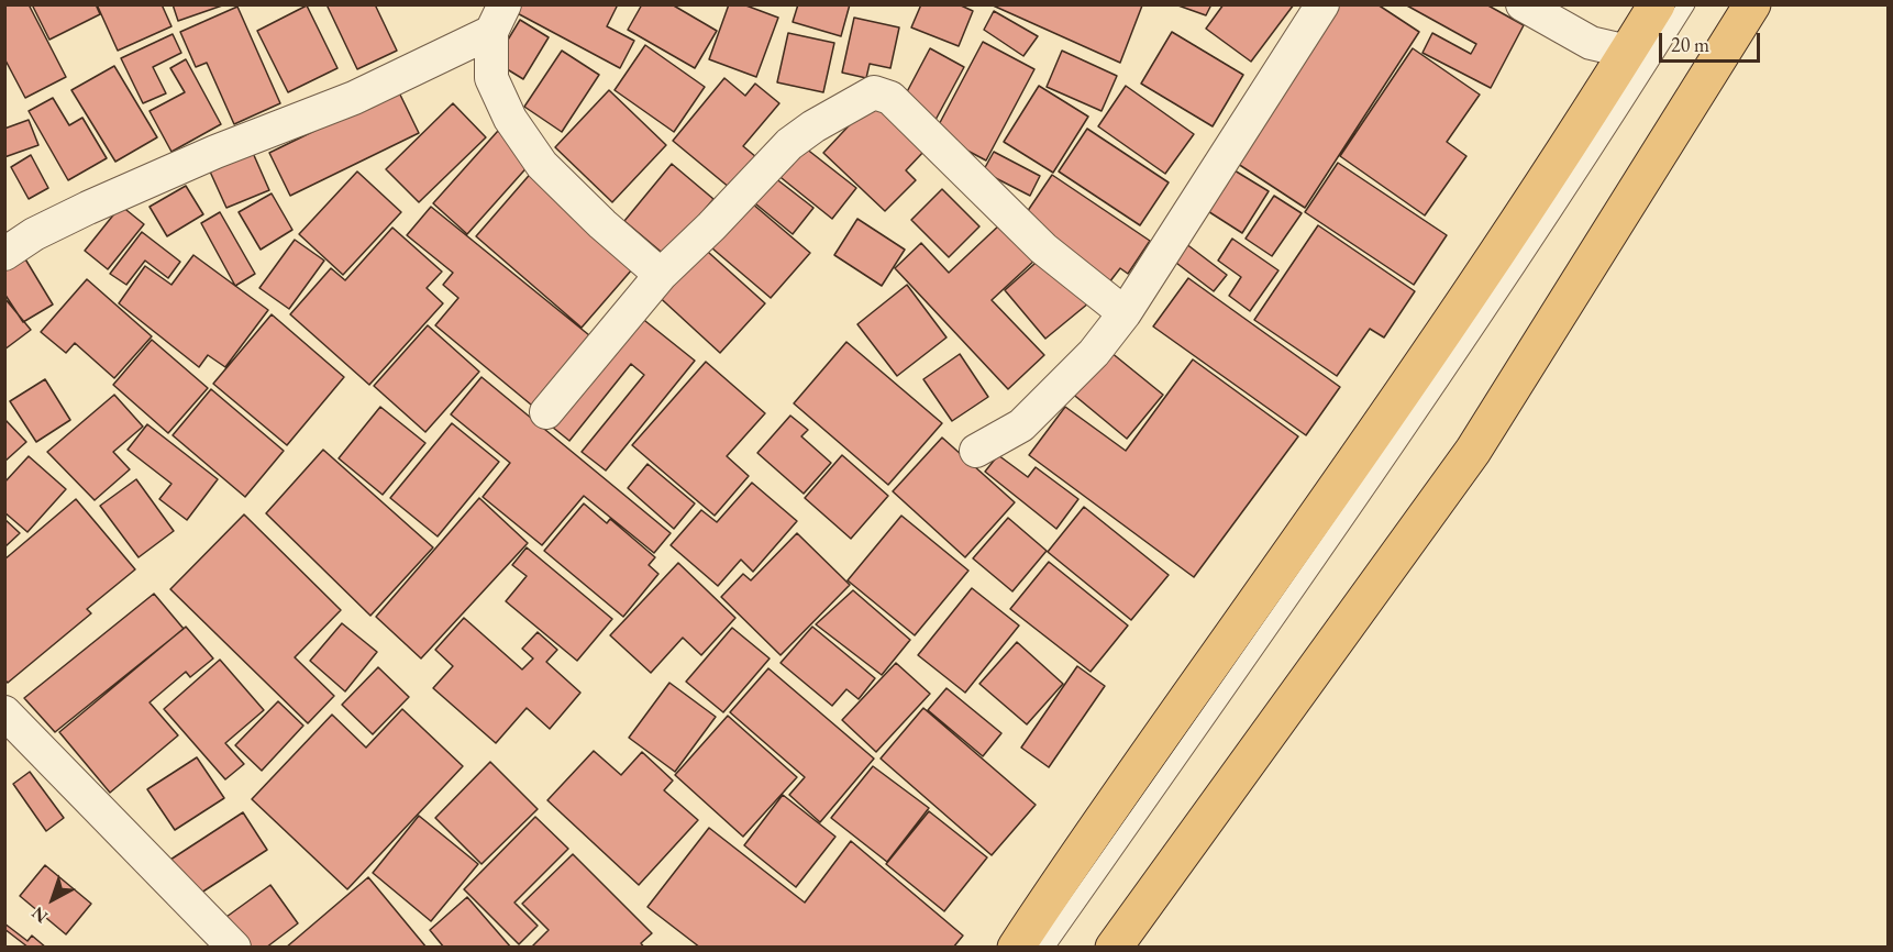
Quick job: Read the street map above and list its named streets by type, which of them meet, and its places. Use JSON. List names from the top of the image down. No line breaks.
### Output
{"scale_bar":"20 m","north":"bottom left"}
